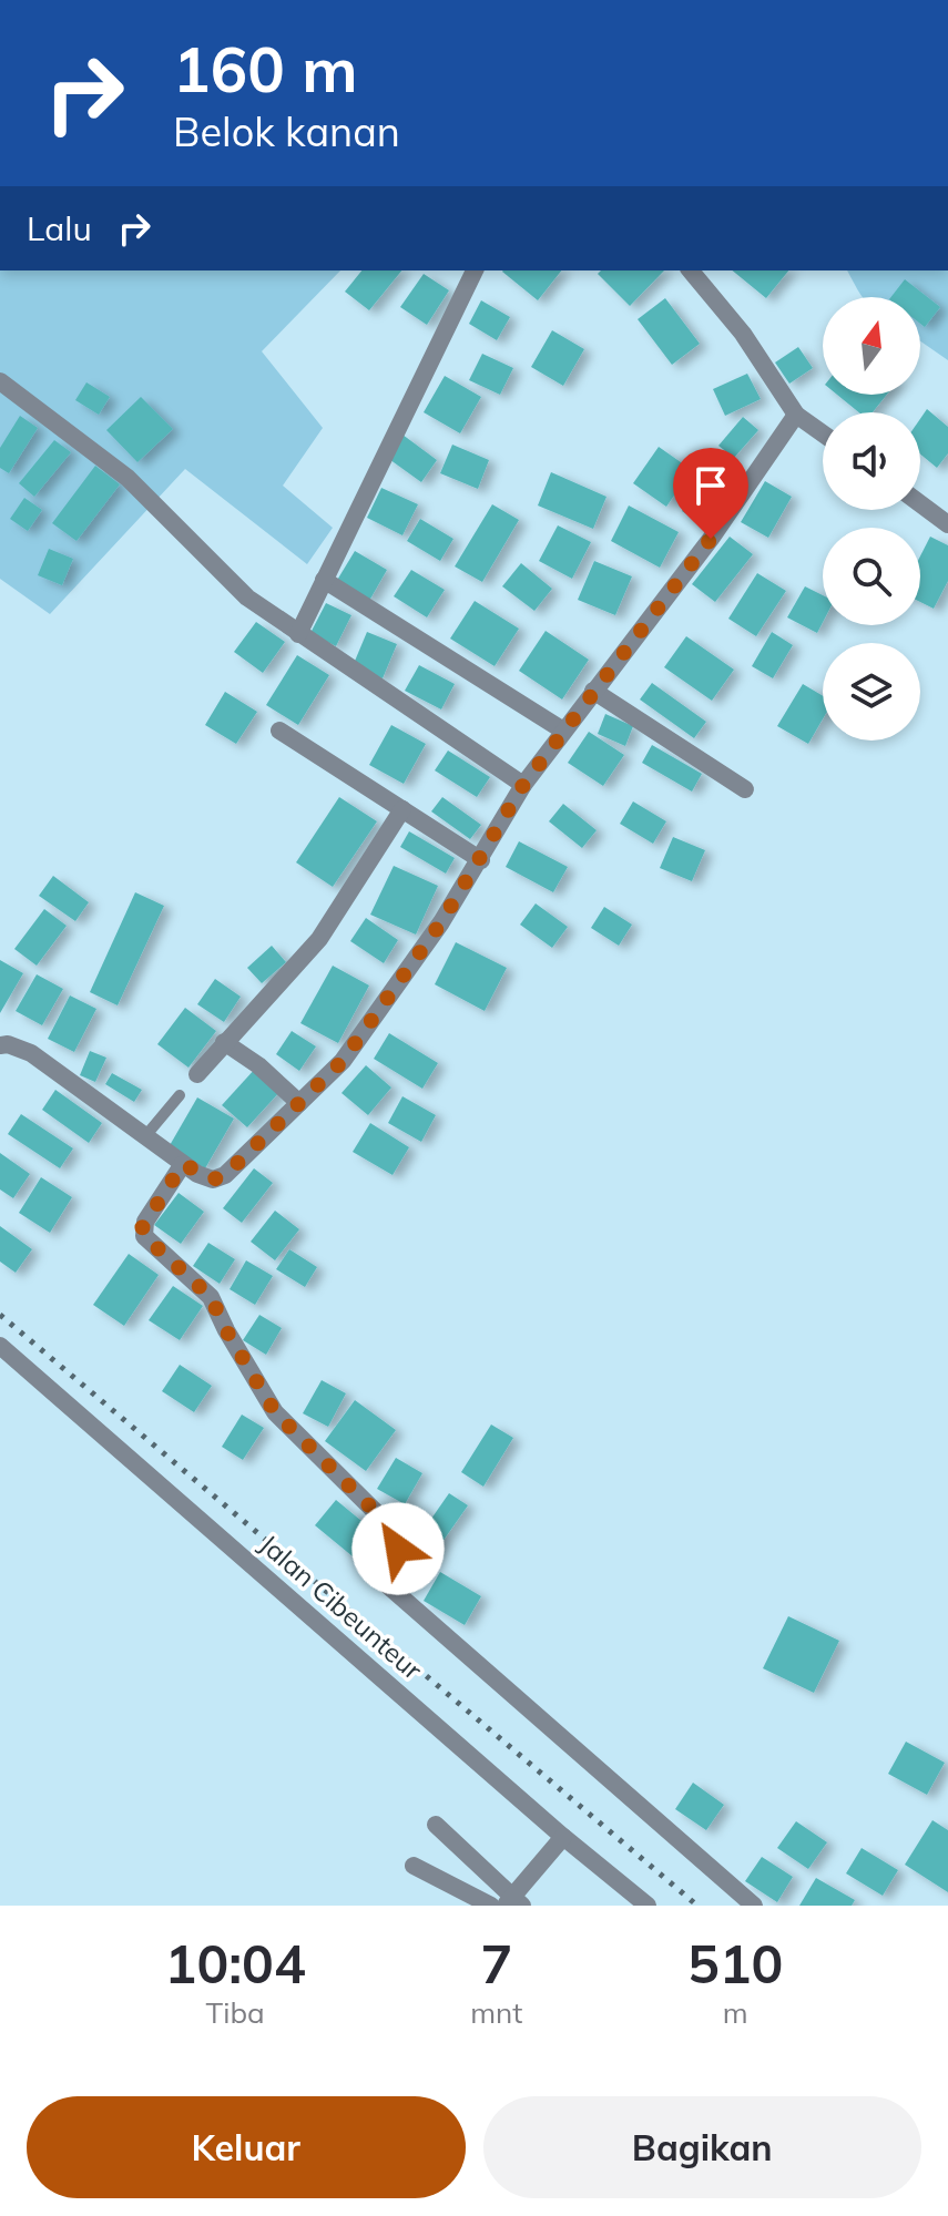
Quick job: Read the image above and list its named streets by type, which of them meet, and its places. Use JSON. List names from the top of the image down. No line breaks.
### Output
{"streets":{"street":["Jalan Cibeunteur"]},"north":"top","page":{"turn":["160 m","Belok kanan"],"then":"Lalu","eta":["10:04","Tiba","7","mnt","510","m"],"buttons":["Keluar","Bagikan"]}}
